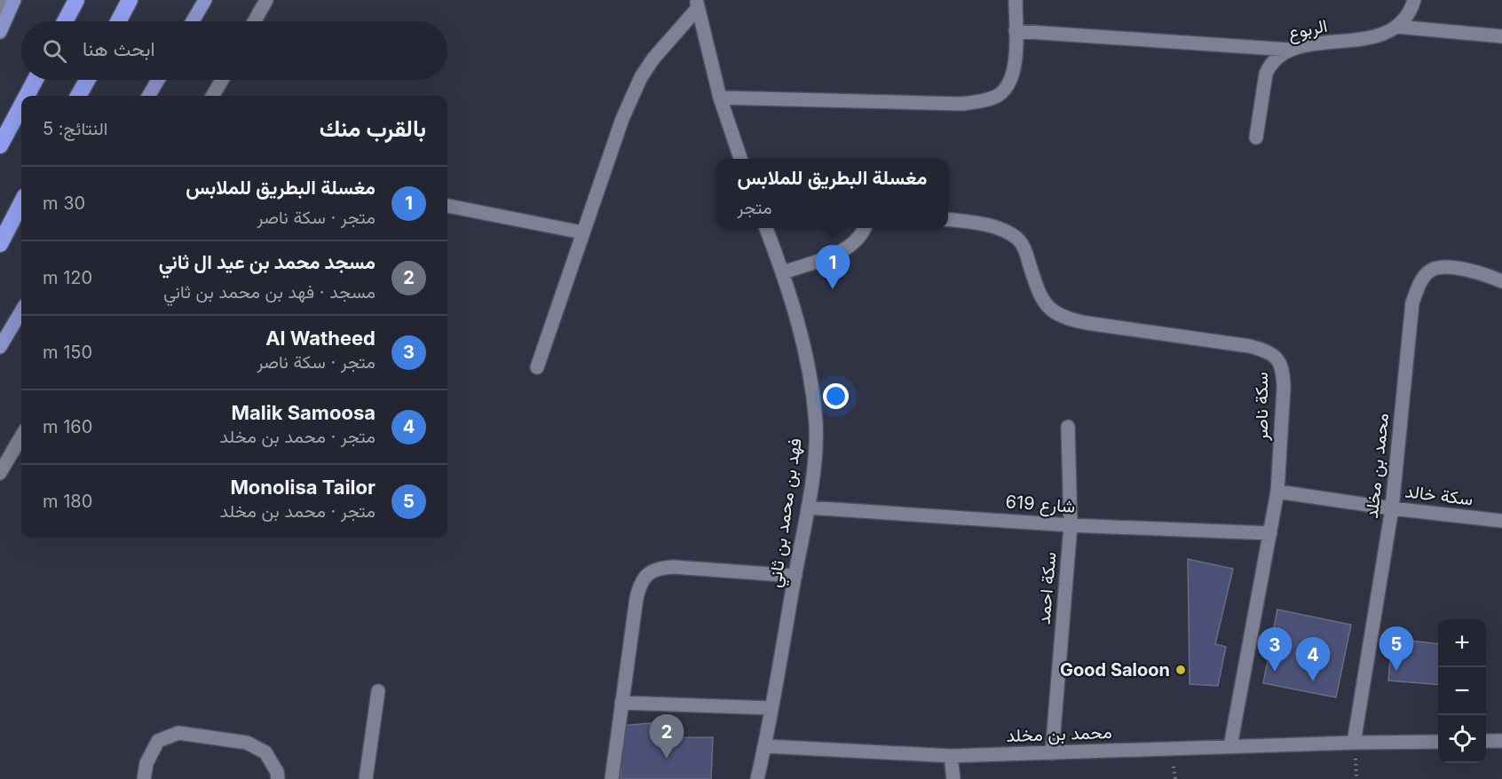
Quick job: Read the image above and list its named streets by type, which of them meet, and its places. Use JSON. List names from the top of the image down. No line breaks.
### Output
{"streets":{"street":["الربوع","سكة ناصر","محمد بن مخلد","سكة خالد","شارع 619","فهد بن محمد بن ثاني","سكة احمد"]},"crossings":[["سكة ناصر","محمد بن مخلد"],["سكة ناصر","سكة خالد"],["سكة ناصر","شارع 619"],["محمد بن مخلد","سكة خالد"],["محمد بن مخلد","فهد بن محمد بن ثاني"],["محمد بن مخلد","سكة احمد"],["شارع 619","فهد بن محمد بن ثاني"],["شارع 619","سكة احمد"]],"places":["Good Saloon"],"page":{"search":"ابحث هنا","heading":["بالقرب منك","النتائج: 5"],"popup":["مغسلة البطريق للملابس","متجر"],"list":[{"mark":"1","name":"مغسلة البطريق للملابس","note":"متجر · سكة ناصر","value":"30 m"},{"mark":"2","name":"مسجد محمد بن عيد ال ثاني","note":"مسجد · فهد بن محمد بن ثاني","value":"120 m"},{"mark":"3","name":"Al Watheed","note":"متجر · سكة ناصر","value":"150 m"},{"mark":"4","name":"Malik Samoosa","note":"متجر · محمد بن مخلد","value":"160 m"},{"mark":"5","name":"Monolisa Tailor","note":"متجر · محمد بن مخلد","value":"180 m"}],"pins":["1","5","3","4","2"],"map_buttons":["+","−"]}}
